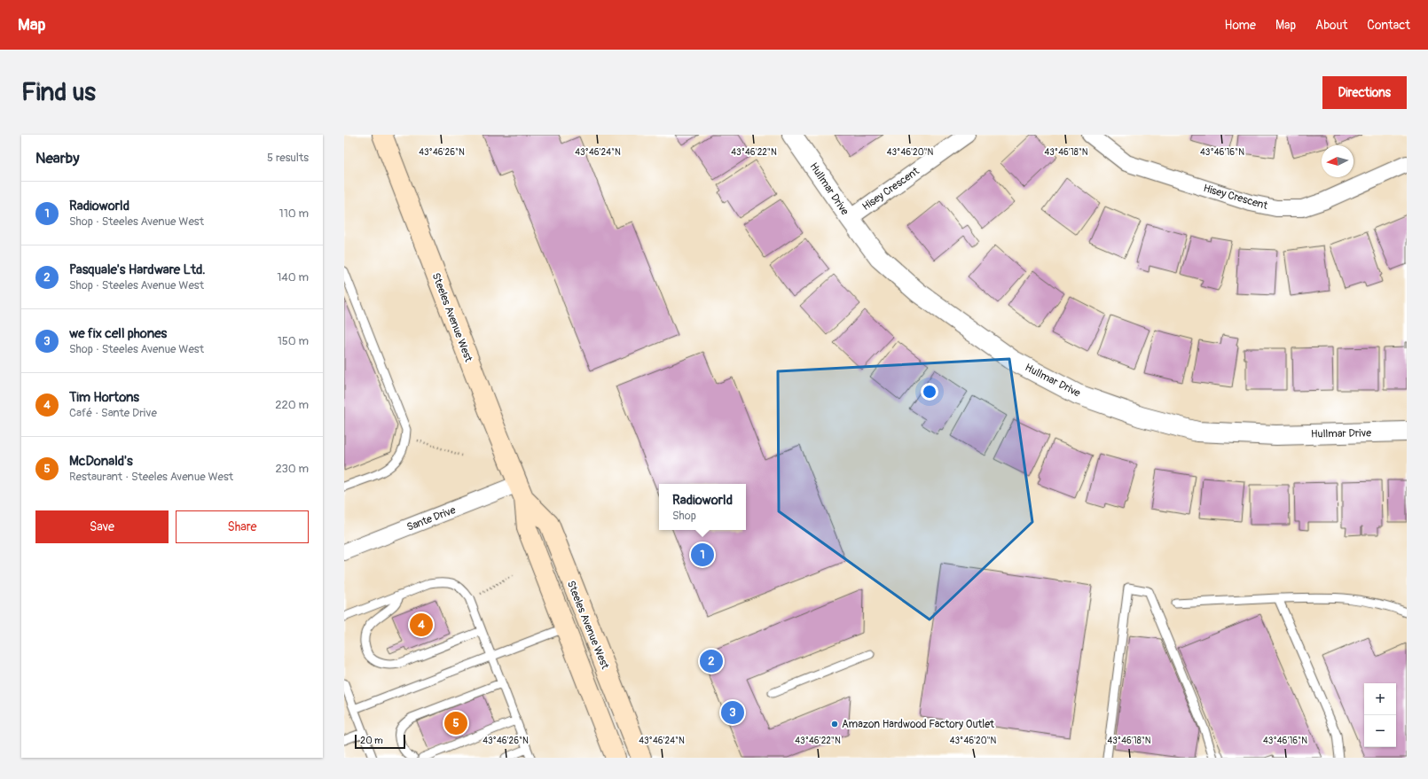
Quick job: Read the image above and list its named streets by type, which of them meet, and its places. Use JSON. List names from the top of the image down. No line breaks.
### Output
{"streets":{"main road":["Steeles Avenue West"],"street":["Hullmar Drive","Hisey Crescent","Sante Drive"]},"crossings":[["Hullmar Drive","Hisey Crescent"],["Steeles Avenue West","Sante Drive"]],"places":["Amazon Hardwood Factory Outlet"],"scale_bar":"20 m","north":"left","page":{"header":"Map","nav":["Home","Map","About","Contact"],"buttons":["Directions",["Save","Share"]],"title":"Find us","heading":["Nearby","5 results"],"list":[{"mark":"1","name":"Radioworld","note":"Shop · Steeles Avenue West","value":"110 m"},{"mark":"2","name":"Pasquale's Hardware Ltd.","note":"Shop · Steeles Avenue West","value":"140 m"},{"mark":"3","name":"we fix cell phones","note":"Shop · Steeles Avenue West","value":"150 m"},{"mark":"4","name":"Tim Hortons","note":"Café · Sante Drive","value":"220 m"},{"mark":"5","name":"McDonald's","note":"Restaurant · Steeles Avenue West","value":"230 m"}],"popup":["Radioworld","Shop"],"pins":["1","4","2","3","5"],"map_buttons":["+","−"],"scale":"20 m"},"coordinates":["43°46'26\"N","43°46'24\"N","43°46'22\"N","43°46'20\"N","43°46'18\"N","43°46'16\"N"]}
